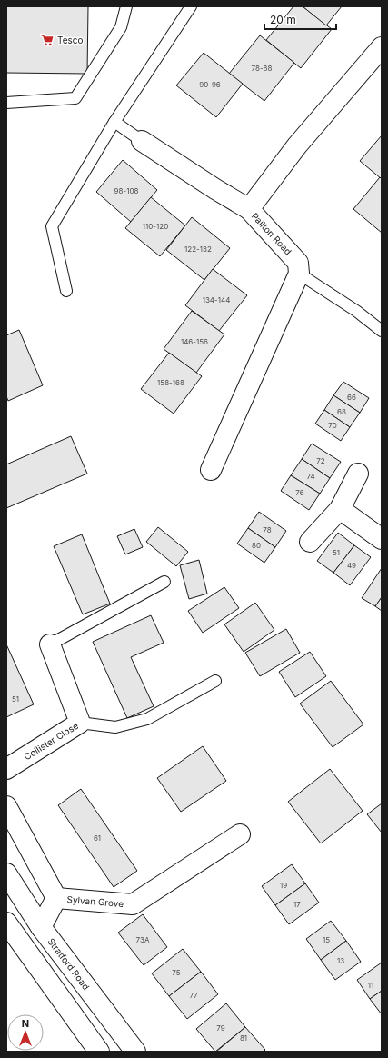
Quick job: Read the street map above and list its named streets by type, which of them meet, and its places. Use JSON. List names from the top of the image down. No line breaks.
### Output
{"streets":{"main road":["Pailton Road","Collister Close","Sylvan Grove","Stratford Road"]},"places":{"supermarket":["Tesco"]},"house_numbers":["78-88","90-96","98-108","110-120","122-132","134-144","146-156","158-168","66","68","70","72","74","76","78","80","51","49","51","61","19","17","73A","15","13","75","11","77","79","81"],"scale_bar":"20 m","north":"top"}
